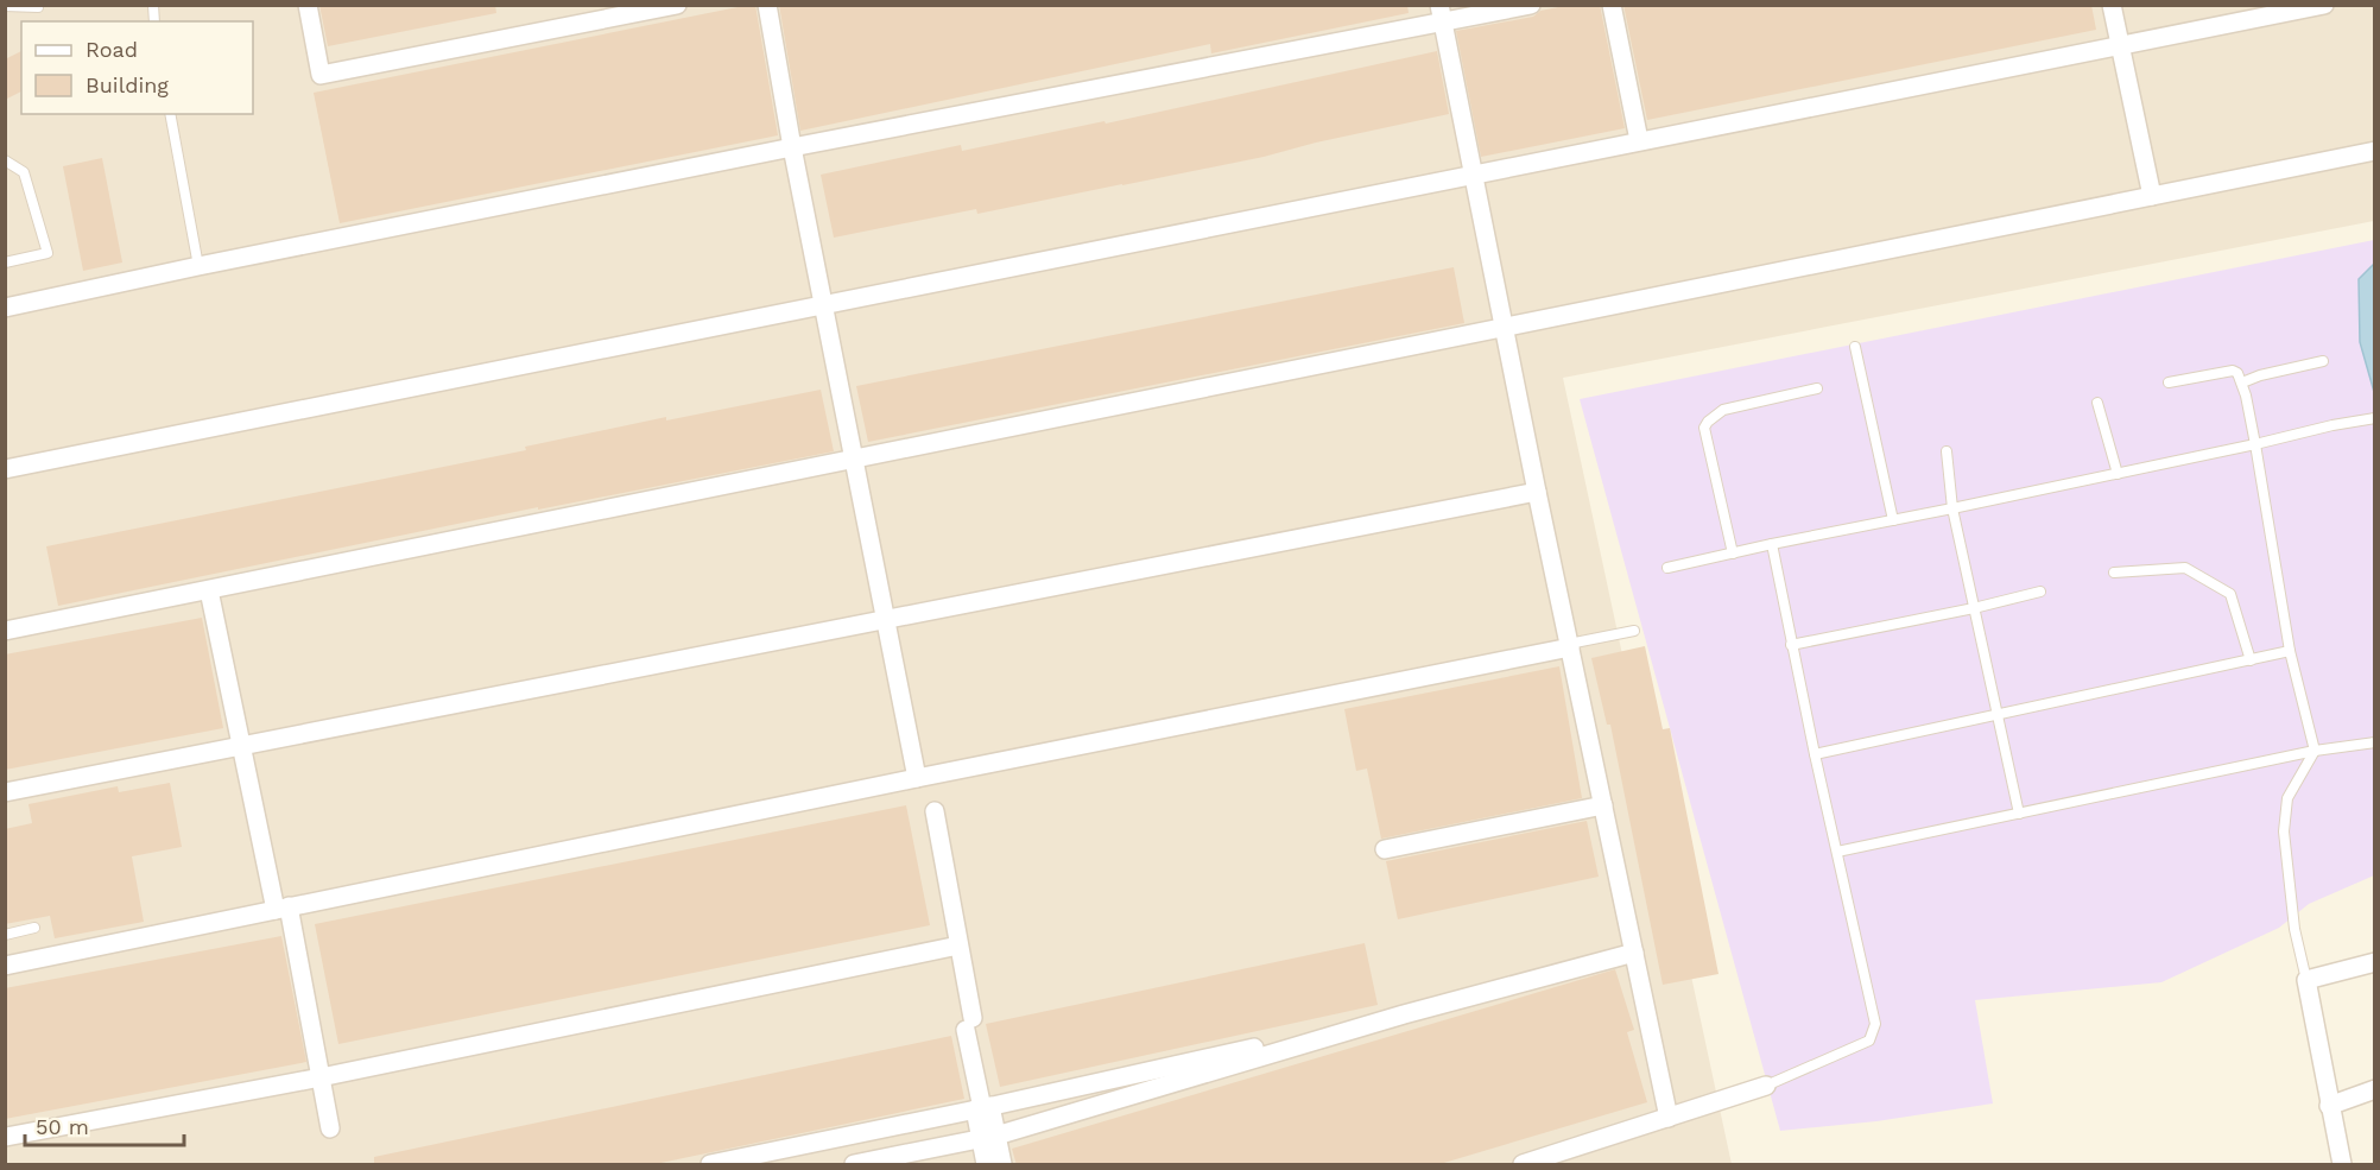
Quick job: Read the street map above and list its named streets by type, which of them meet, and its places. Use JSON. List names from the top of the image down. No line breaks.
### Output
{"legend":["Road","Building"],"scale_bar":"50 m"}
